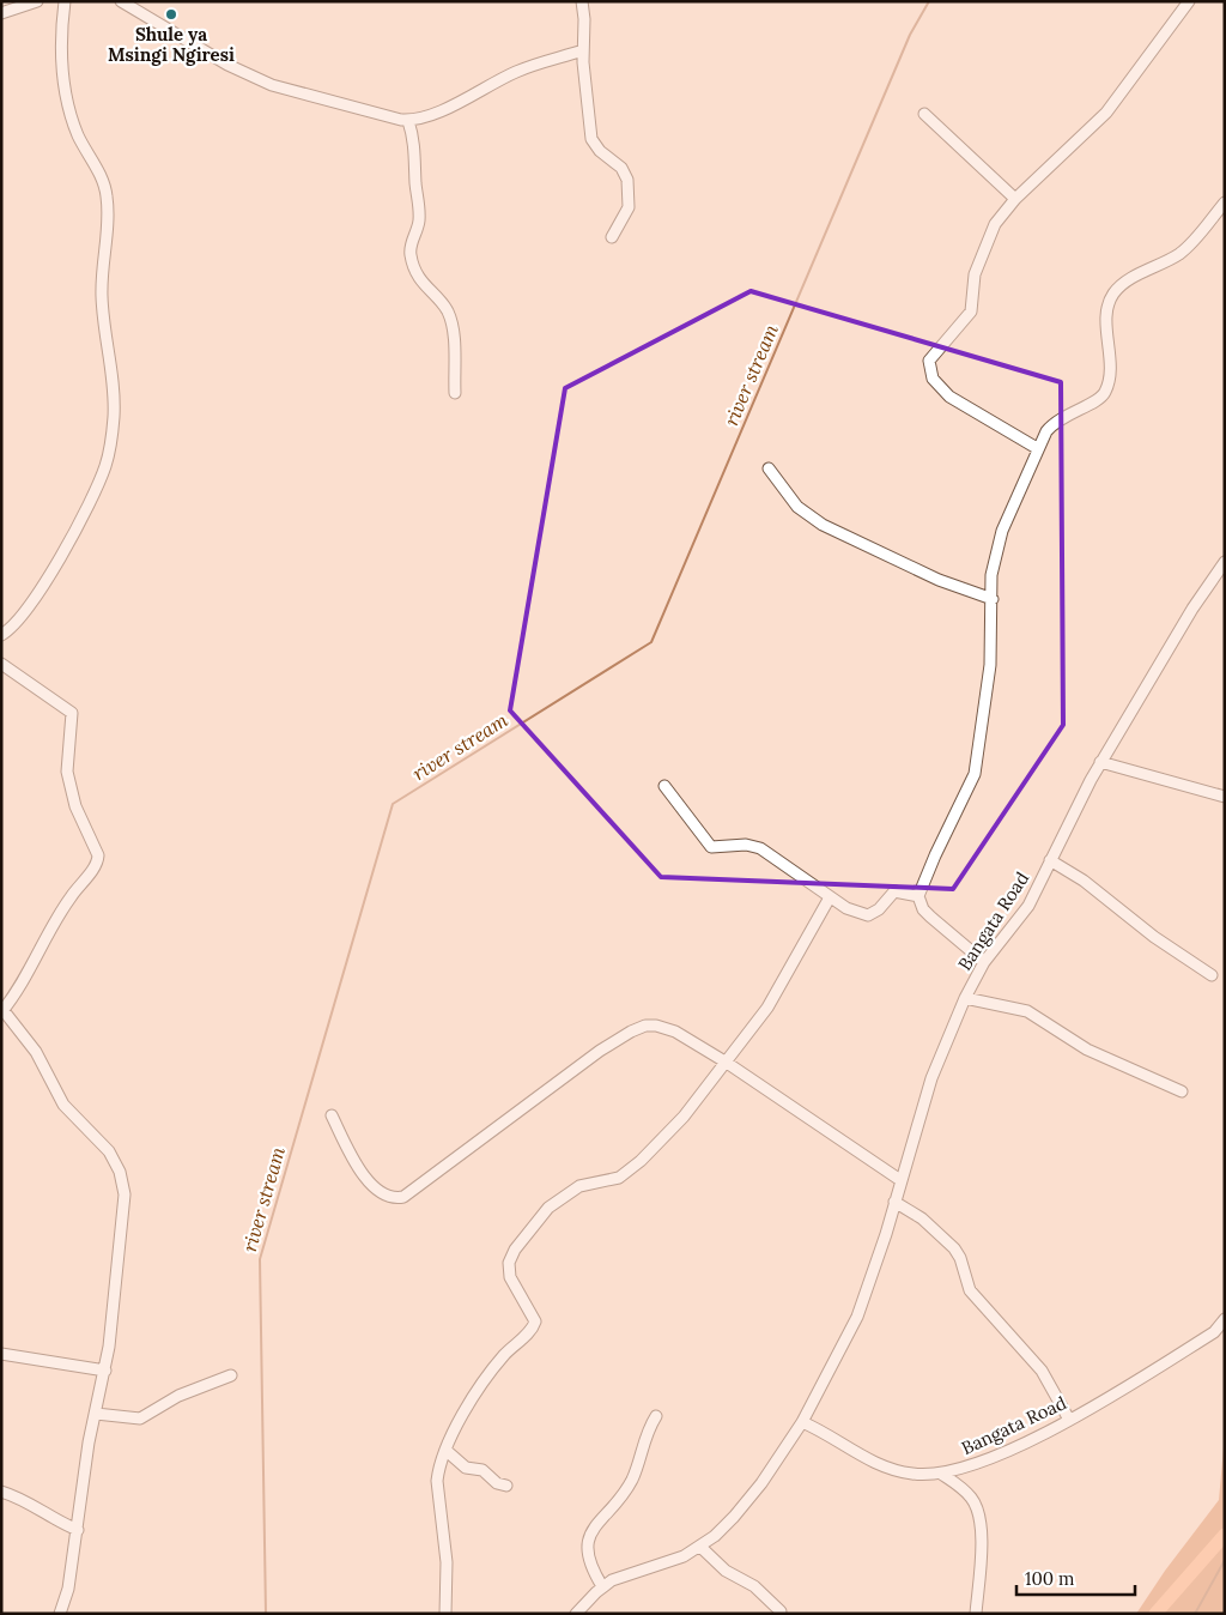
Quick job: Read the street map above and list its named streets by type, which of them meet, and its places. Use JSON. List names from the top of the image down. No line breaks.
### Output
{"streets":{"street":["Bangata Road"]},"water":["river stream"],"places":["Shule ya Msingi Ngiresi"],"scale_bar":"100 m"}
